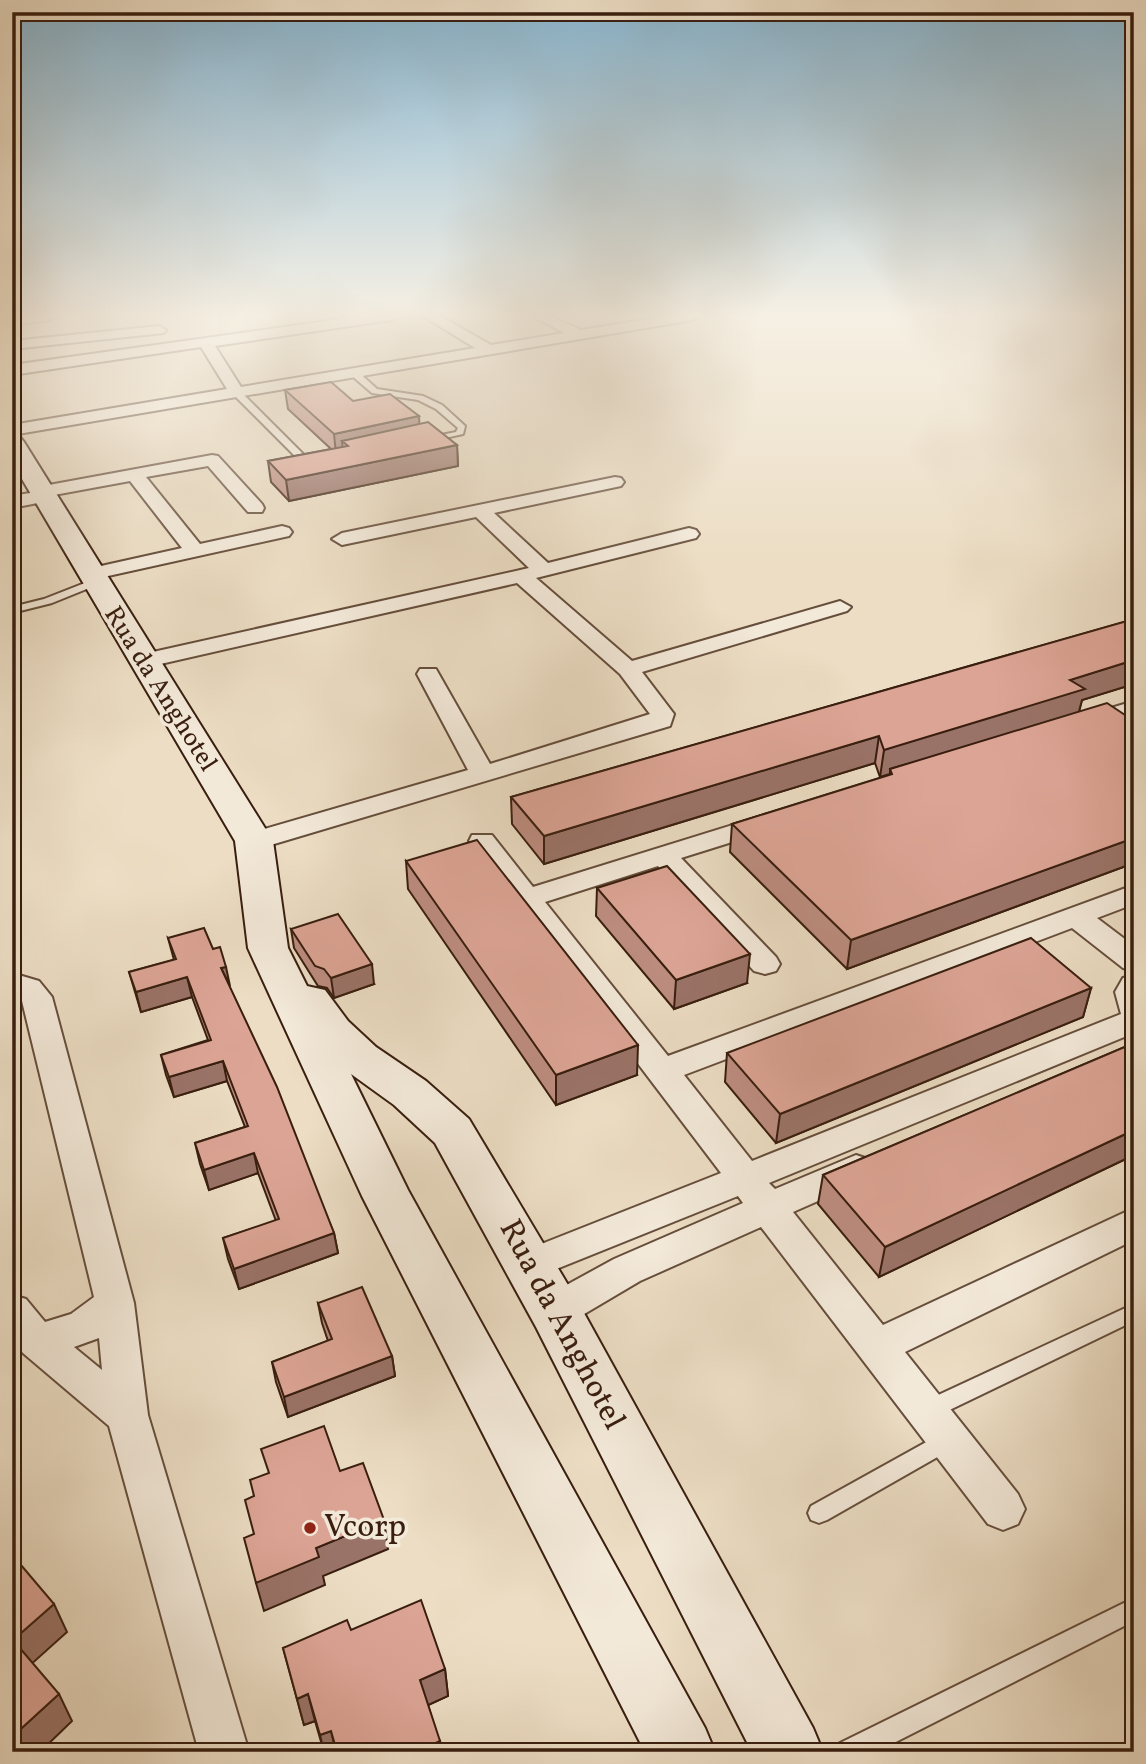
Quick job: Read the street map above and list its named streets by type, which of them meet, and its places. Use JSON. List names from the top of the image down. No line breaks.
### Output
{"streets":{"main road":["Rua da Anghotel"]},"places":["Vcorp"]}
